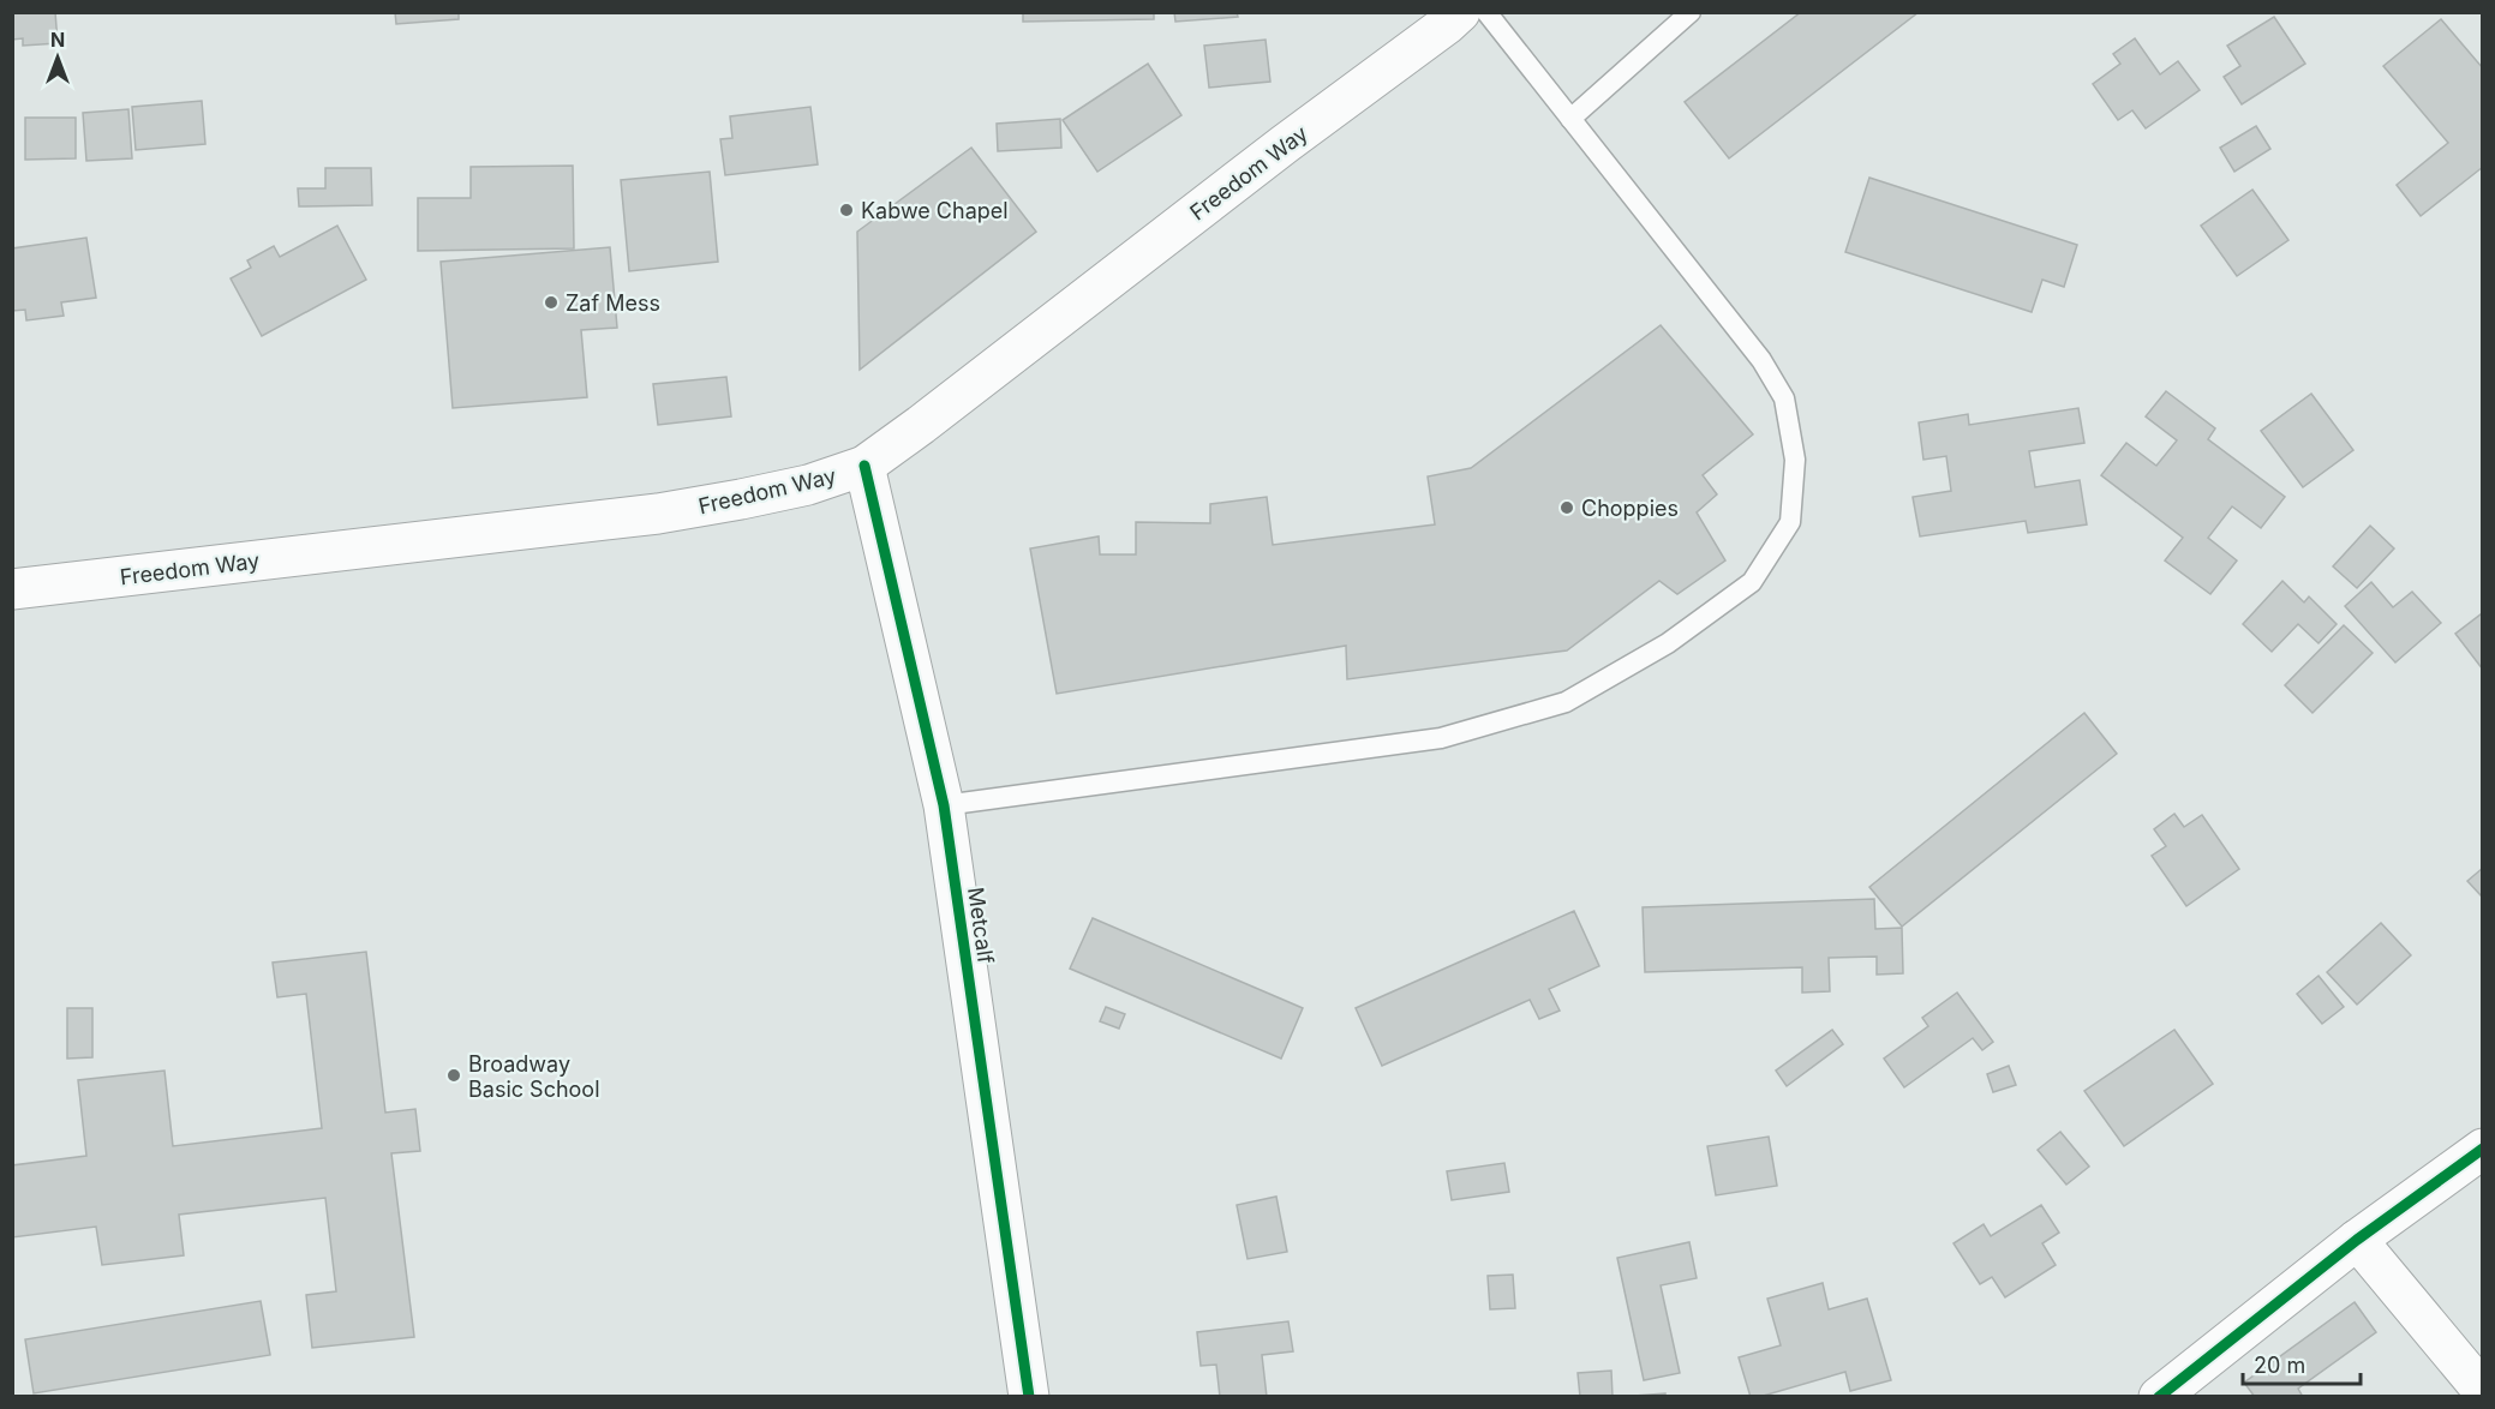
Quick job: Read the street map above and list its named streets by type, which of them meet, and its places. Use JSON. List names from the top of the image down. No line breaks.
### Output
{"streets":{"main road":["Freedom Way","Metcalf"]},"crossings":[["Freedom Way","Metcalf"]],"places":["Kabwe Chapel","Zaf Mess","Choppies","Broadway Basic School"],"scale_bar":"20 m","north":"top"}
